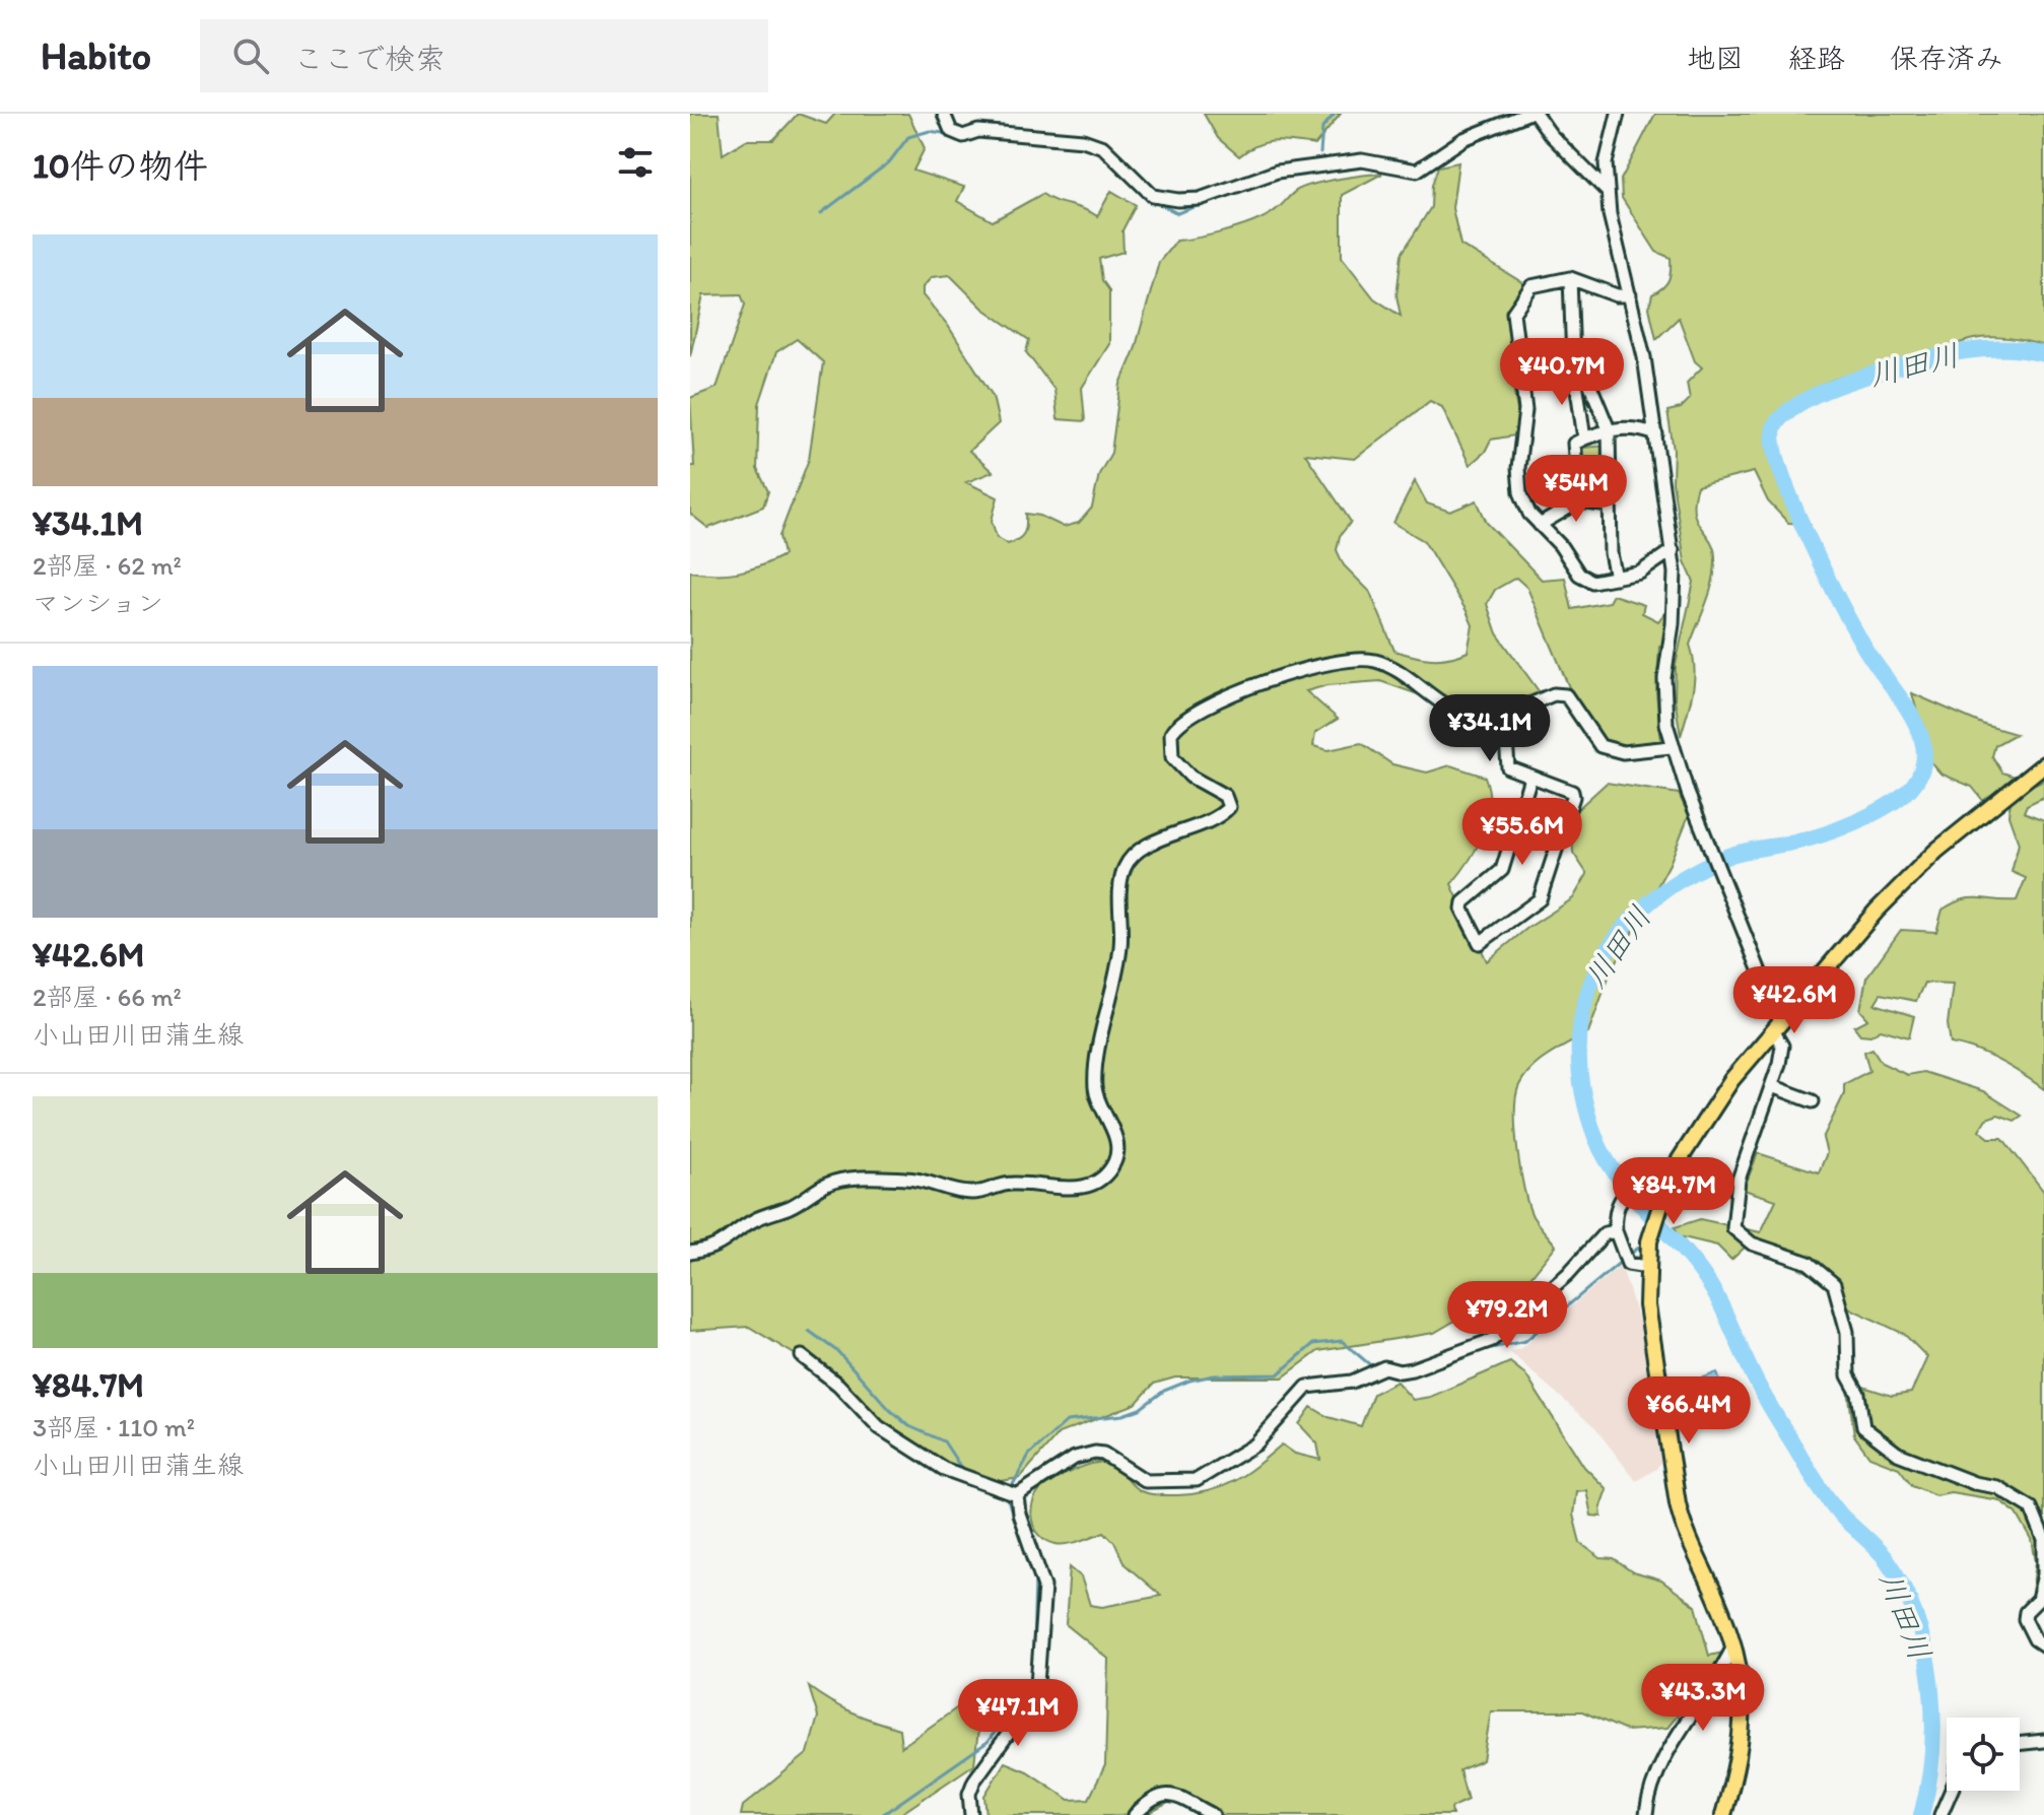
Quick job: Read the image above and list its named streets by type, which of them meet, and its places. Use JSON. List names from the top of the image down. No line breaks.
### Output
{"water":["川田川"],"page":{"header":"Habito","search":"ここで検索","nav":["地図","経路","保存済み"],"heading":"10件の物件","list":[{"name":"¥34.1M","note":"2部屋 · 62 m² · マンション"},{"name":"¥42.6M","note":"2部屋 · 66 m² · 小山田川田蒲生線"},{"name":"¥84.7M","note":"3部屋 · 110 m² · 小山田川田蒲生線"}],"price":["¥40.7M","¥54M","¥34.1M","¥55.6M","¥42.6M","¥84.7M","¥79.2M","¥66.4M","¥43.3M","¥47.1M"]}}
